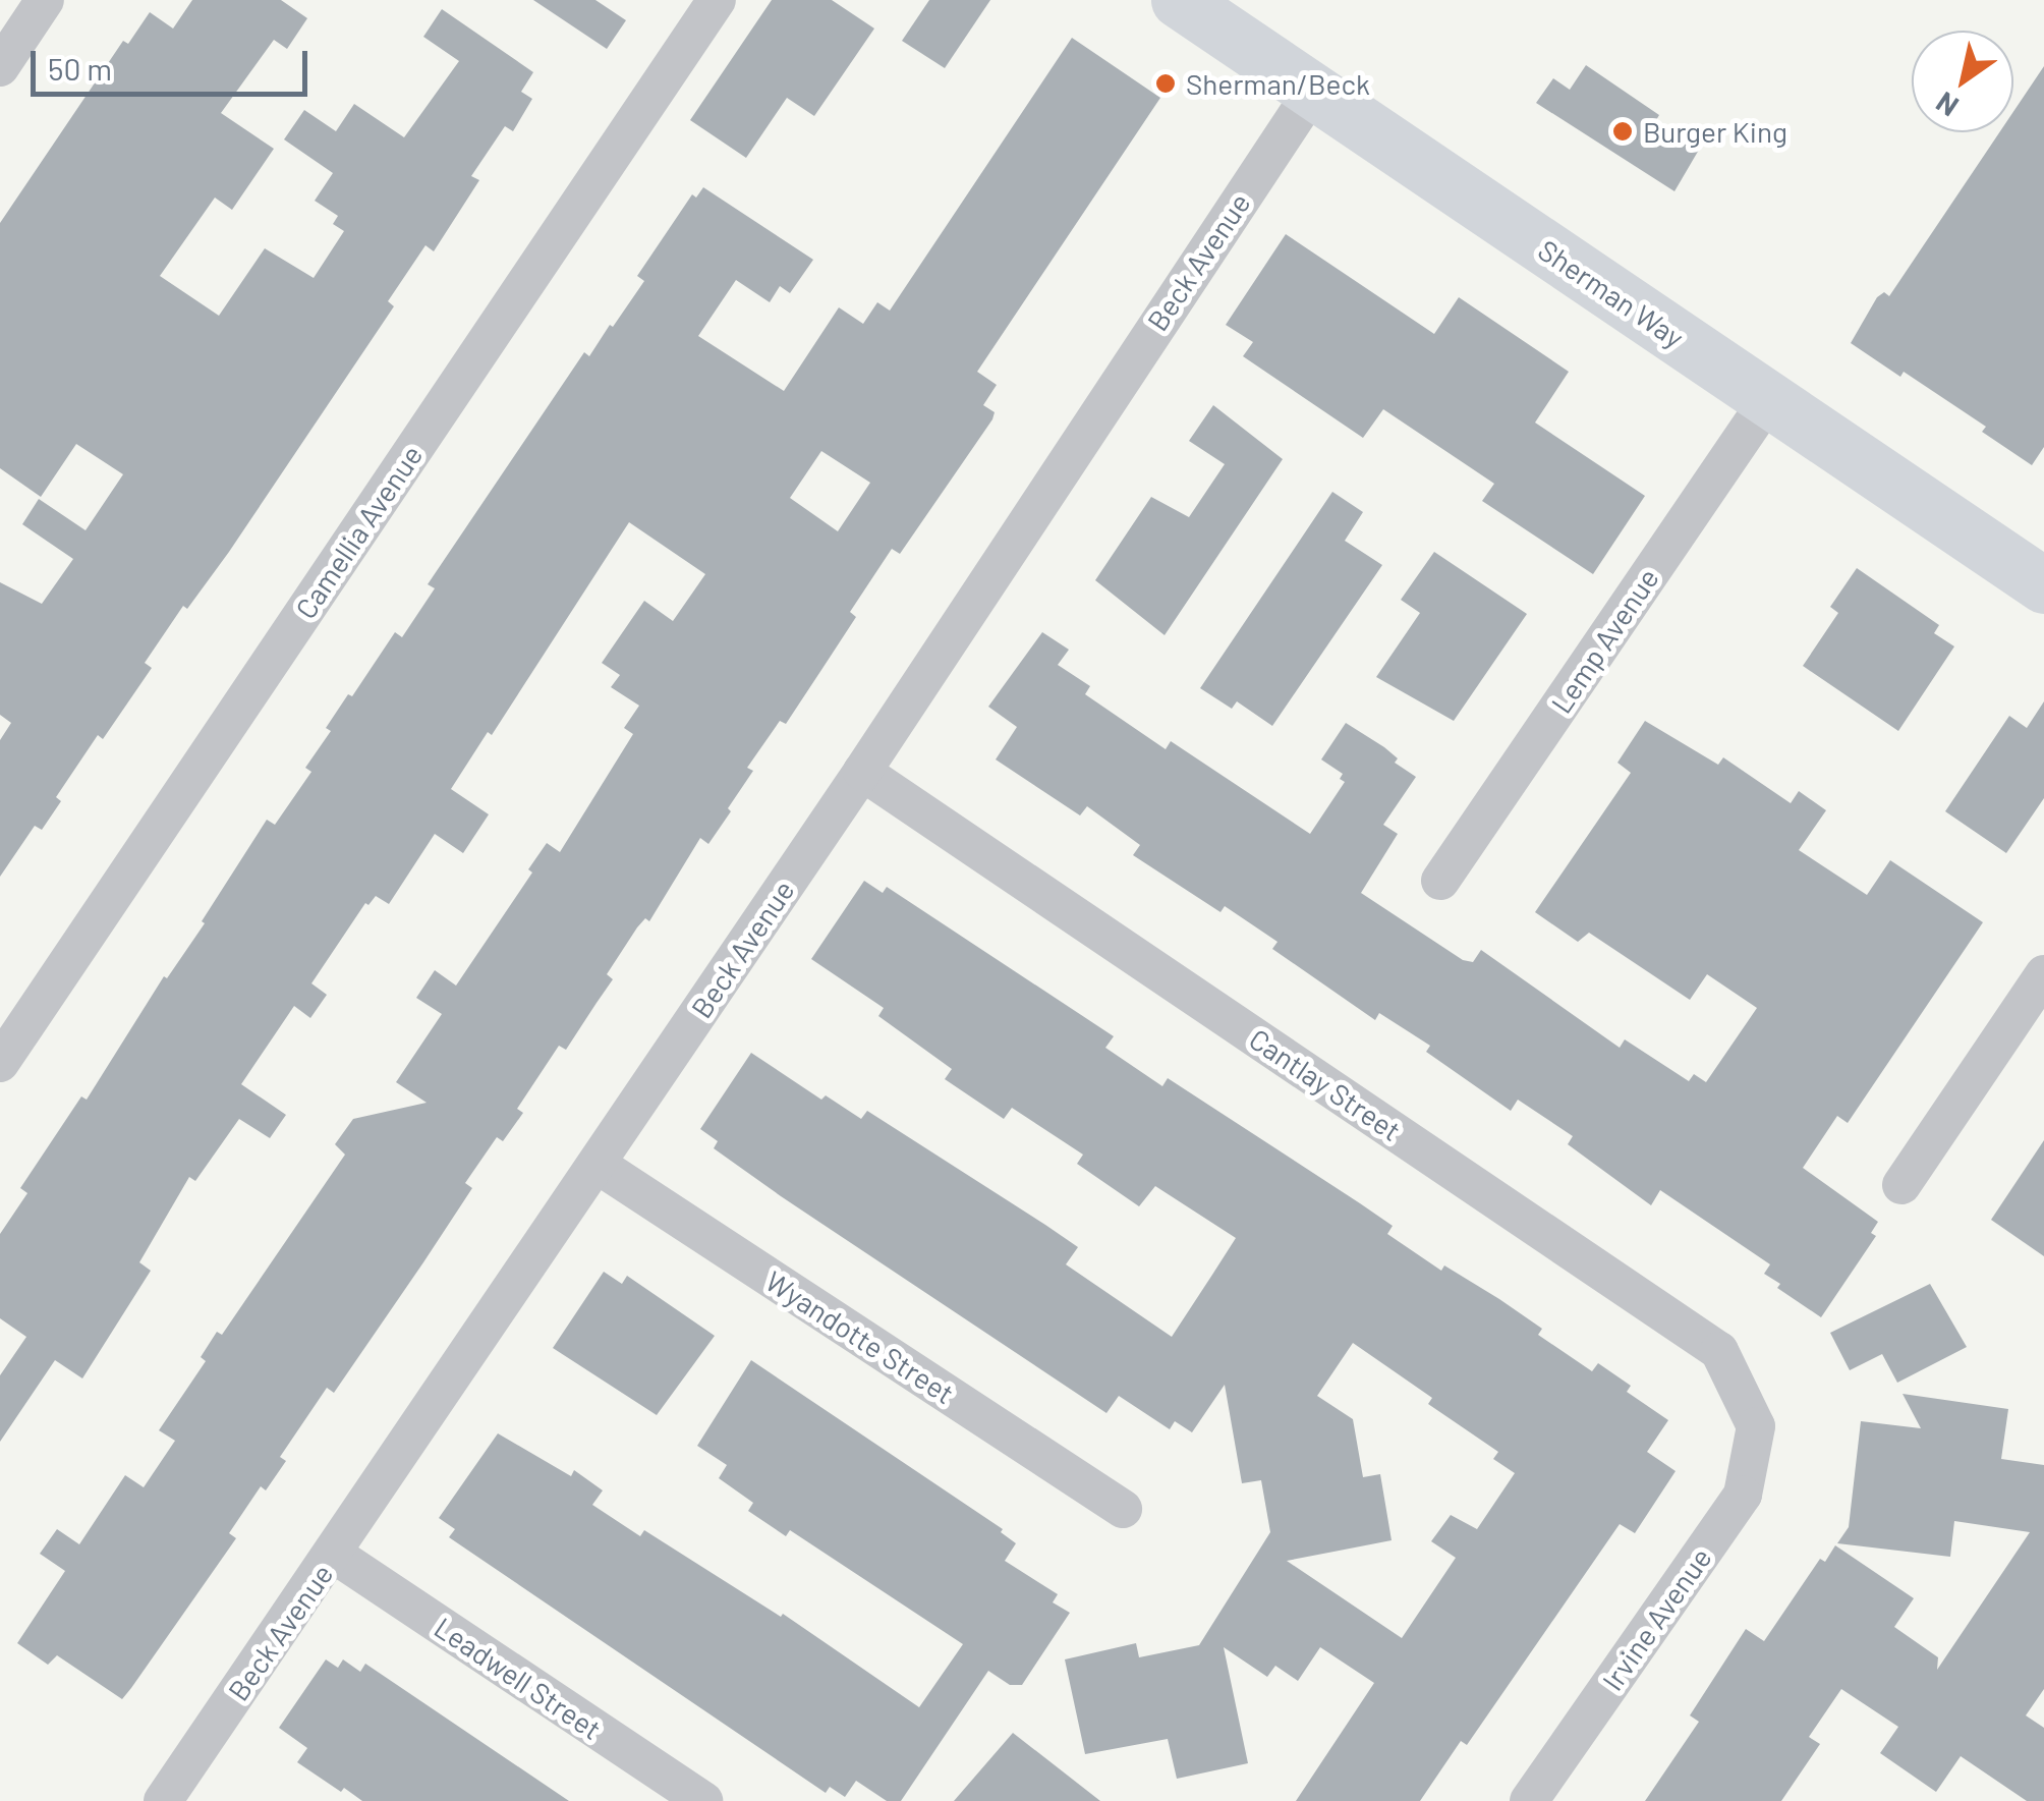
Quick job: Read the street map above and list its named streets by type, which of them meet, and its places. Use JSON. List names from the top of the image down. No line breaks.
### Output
{"streets":{"main road":["Sherman Way"],"street":["Beck Avenue","Camellia Avenue","Lemp Avenue","Cantlay Street","Wyandotte Street","Irvine Avenue","Leadwell Street"]},"crossings":[["Beck Avenue","Sherman Way"],["Beck Avenue","Cantlay Street"],["Beck Avenue","Wyandotte Street"],["Beck Avenue","Leadwell Street"],["Sherman Way","Lemp Avenue"],["Cantlay Street","Irvine Avenue"]],"places":["Sherman/Beck","Burger King"],"scale_bar":"50 m","north":"bottom left"}
